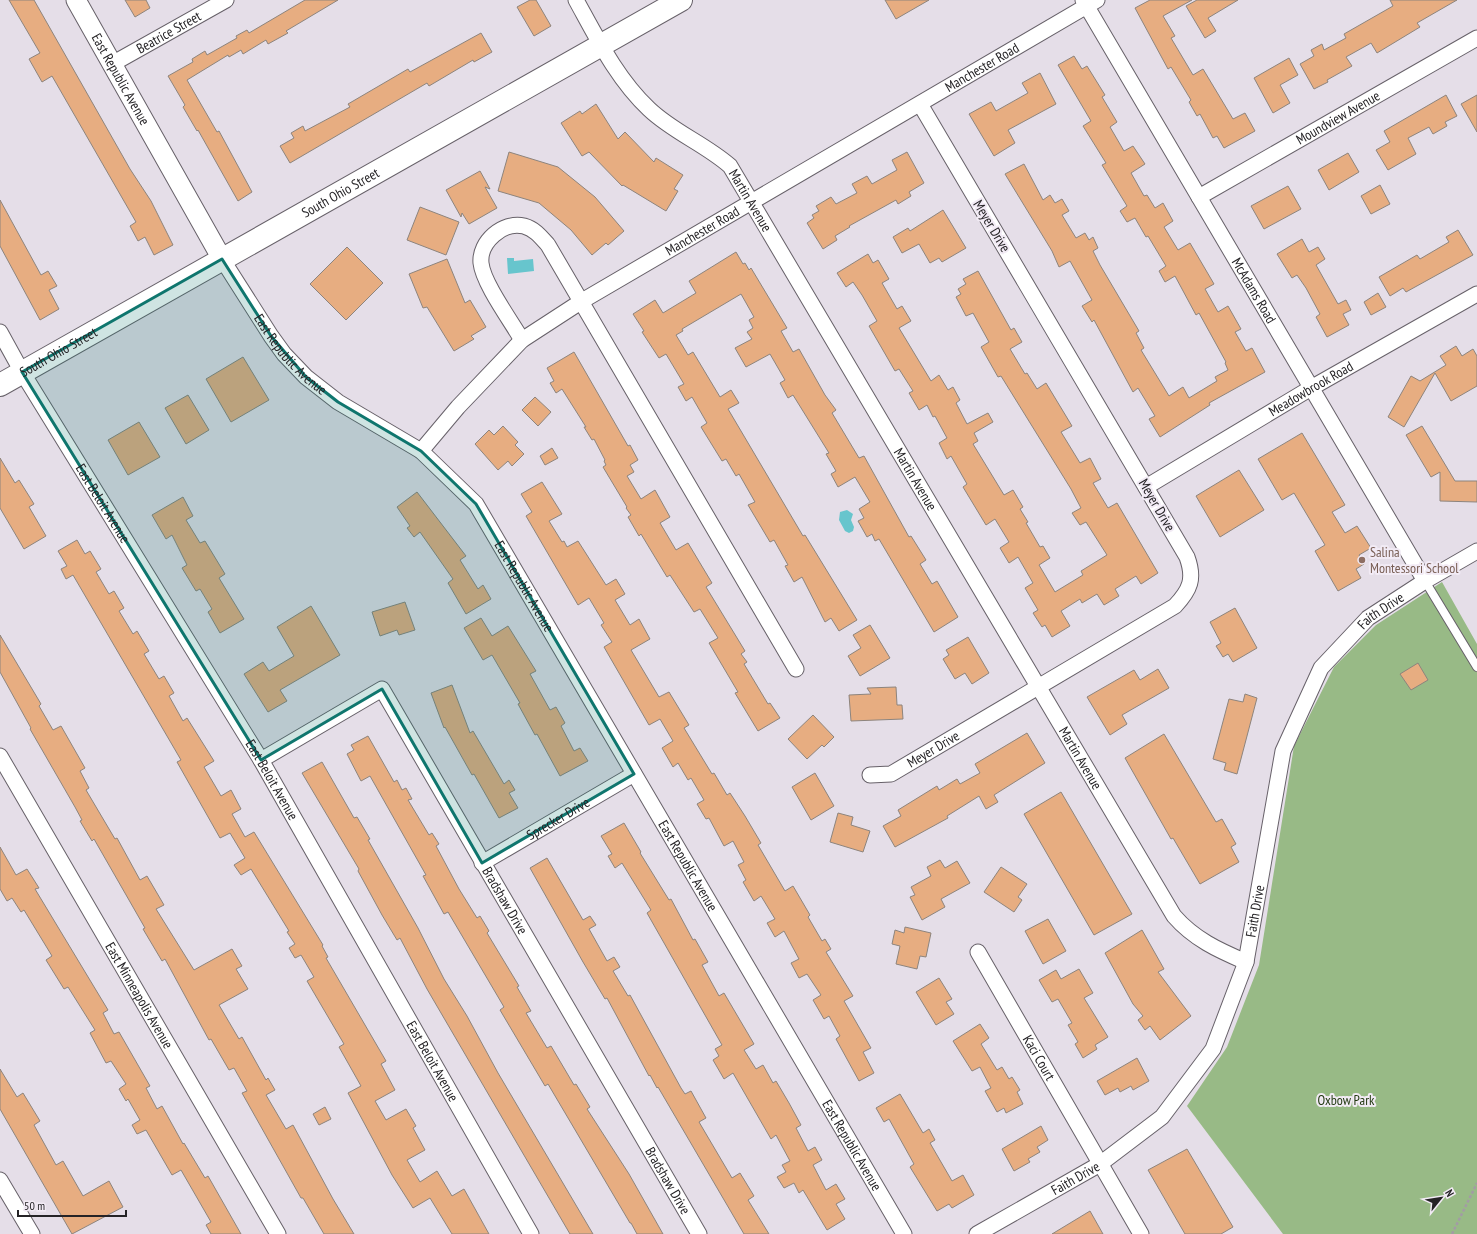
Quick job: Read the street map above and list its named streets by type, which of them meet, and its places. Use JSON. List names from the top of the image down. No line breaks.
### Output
{"streets":{"main road":["South Ohio Street"],"street":["Beatrice Street","Manchester Road","East Republic Avenue","Moundview Avenue","Martin Avenue","Meyer Drive","McAdams Road","Meadowbrook Road","East Beloit Avenue","Faith Drive","Sprecker Drive","Bradshaw Drive","East Minneapolis Avenue","Kaci Court"]},"crossings":[["Beatrice Street","East Republic Avenue"],["Manchester Road","East Republic Avenue"],["Manchester Road","Martin Avenue"],["Manchester Road","Meyer Drive"],["Manchester Road","McAdams Road"],["East Republic Avenue","South Ohio Street"],["East Republic Avenue","Sprecker Drive"],["Moundview Avenue","McAdams Road"],["South Ohio Street","Martin Avenue"],["South Ohio Street","East Beloit Avenue"],["Martin Avenue","Meyer Drive"],["Martin Avenue","Faith Drive"],["Meyer Drive","Meadowbrook Road"],["McAdams Road","Meadowbrook Road"],["McAdams Road","Faith Drive"],["East Beloit Avenue","Bradshaw Drive"],["Faith Drive","Kaci Court"],["Sprecker Drive","Bradshaw Drive"]],"parks":["Oxbow Park"],"places":["Salina Montessori School"],"scale_bar":"50 m","north":"top right"}
